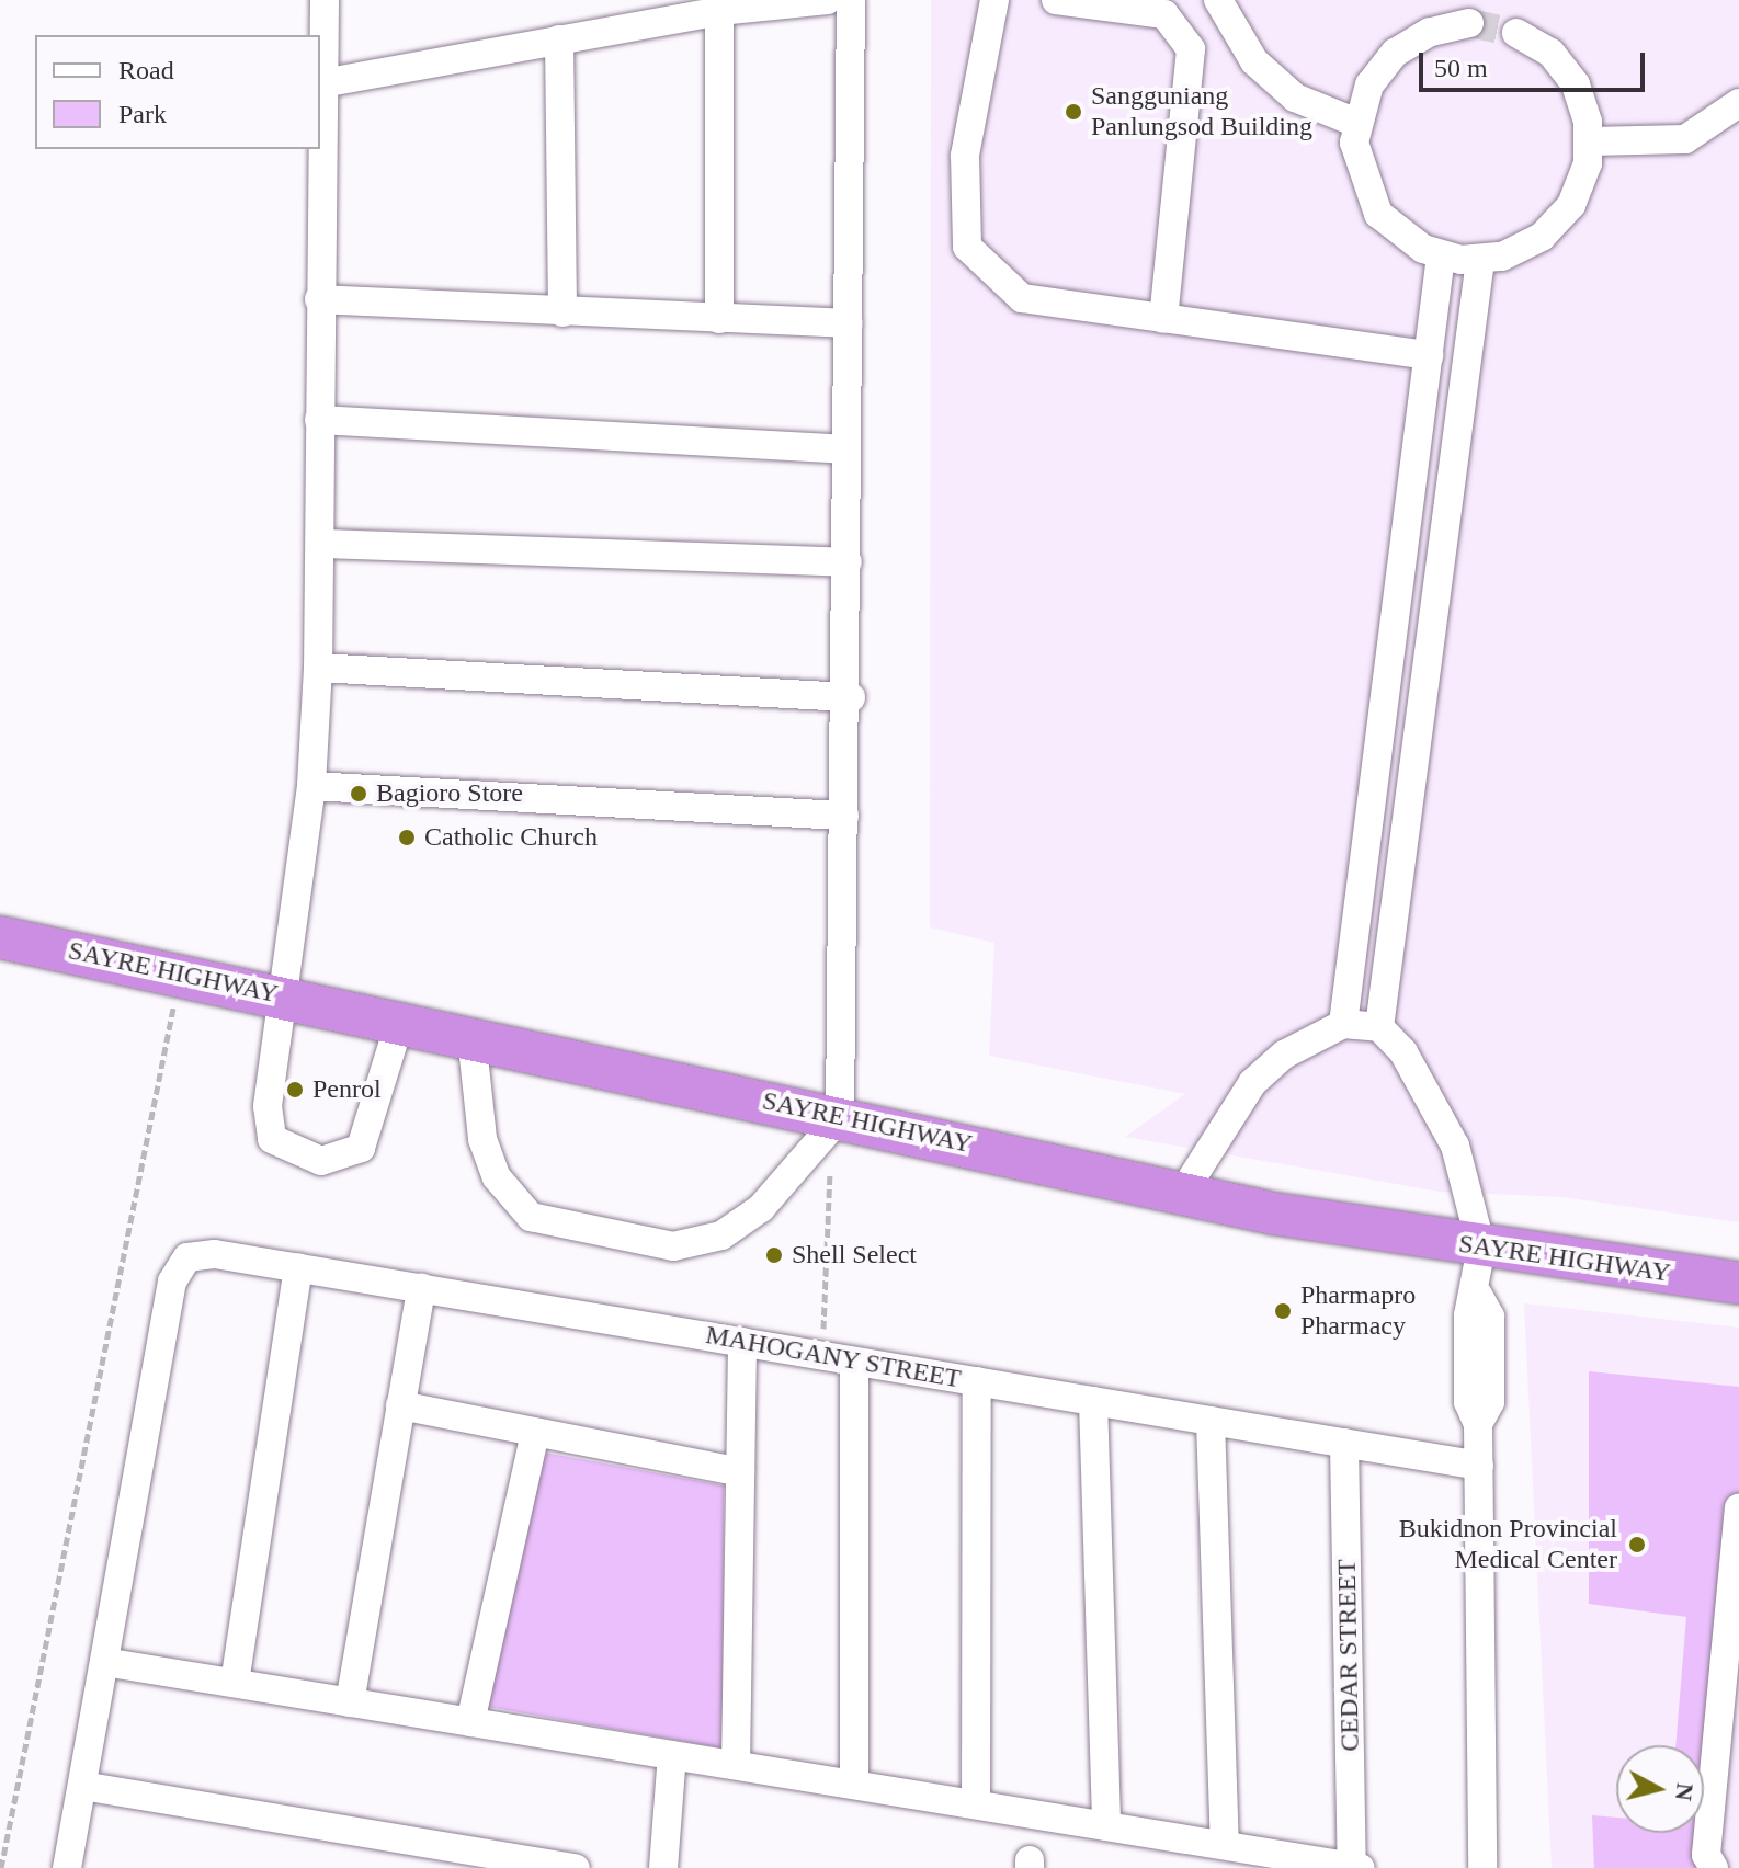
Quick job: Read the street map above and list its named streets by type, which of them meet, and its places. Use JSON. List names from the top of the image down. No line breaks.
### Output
{"streets":{"highway":["SAYRE HIGHWAY"],"street":["MAHOGANY STREET","CEDAR STREET"]},"crossings":[["MAHOGANY STREET","CEDAR STREET"]],"places":["Sangguniang Panlungsod Building","Bagioro Store","Catholic Church","Penrol","Shell Select","Pharmapro Pharmacy","Bukidnon Provincial Medical Center"],"legend":["Road","Park"],"scale_bar":"50 m","north":"right"}
